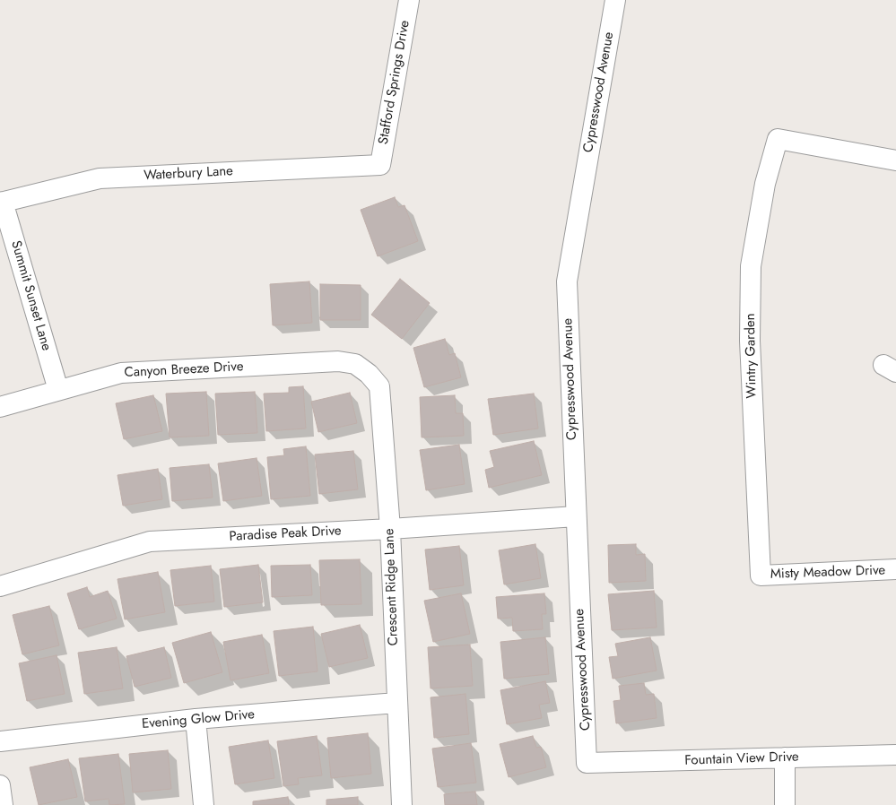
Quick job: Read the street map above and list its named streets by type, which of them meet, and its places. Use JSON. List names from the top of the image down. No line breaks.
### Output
{"streets":{"street":["Stafford Springs Drive","Cypresswood Avenue","Waterbury Lane","Summit Sunset Lane","Wintry Garden","Canyon Breeze Drive","Paradise Peak Drive","Misty Meadow Drive","Crescent Ridge Lane","Evening Glow Drive","Fountain View Drive"]},"crossings":[["Stafford Springs Drive","Waterbury Lane"],["Cypresswood Avenue","Paradise Peak Drive"],["Cypresswood Avenue","Fountain View Drive"],["Waterbury Lane","Summit Sunset Lane"],["Summit Sunset Lane","Canyon Breeze Drive"],["Wintry Garden","Misty Meadow Drive"],["Canyon Breeze Drive","Crescent Ridge Lane"],["Paradise Peak Drive","Crescent Ridge Lane"],["Crescent Ridge Lane","Evening Glow Drive"]]}
